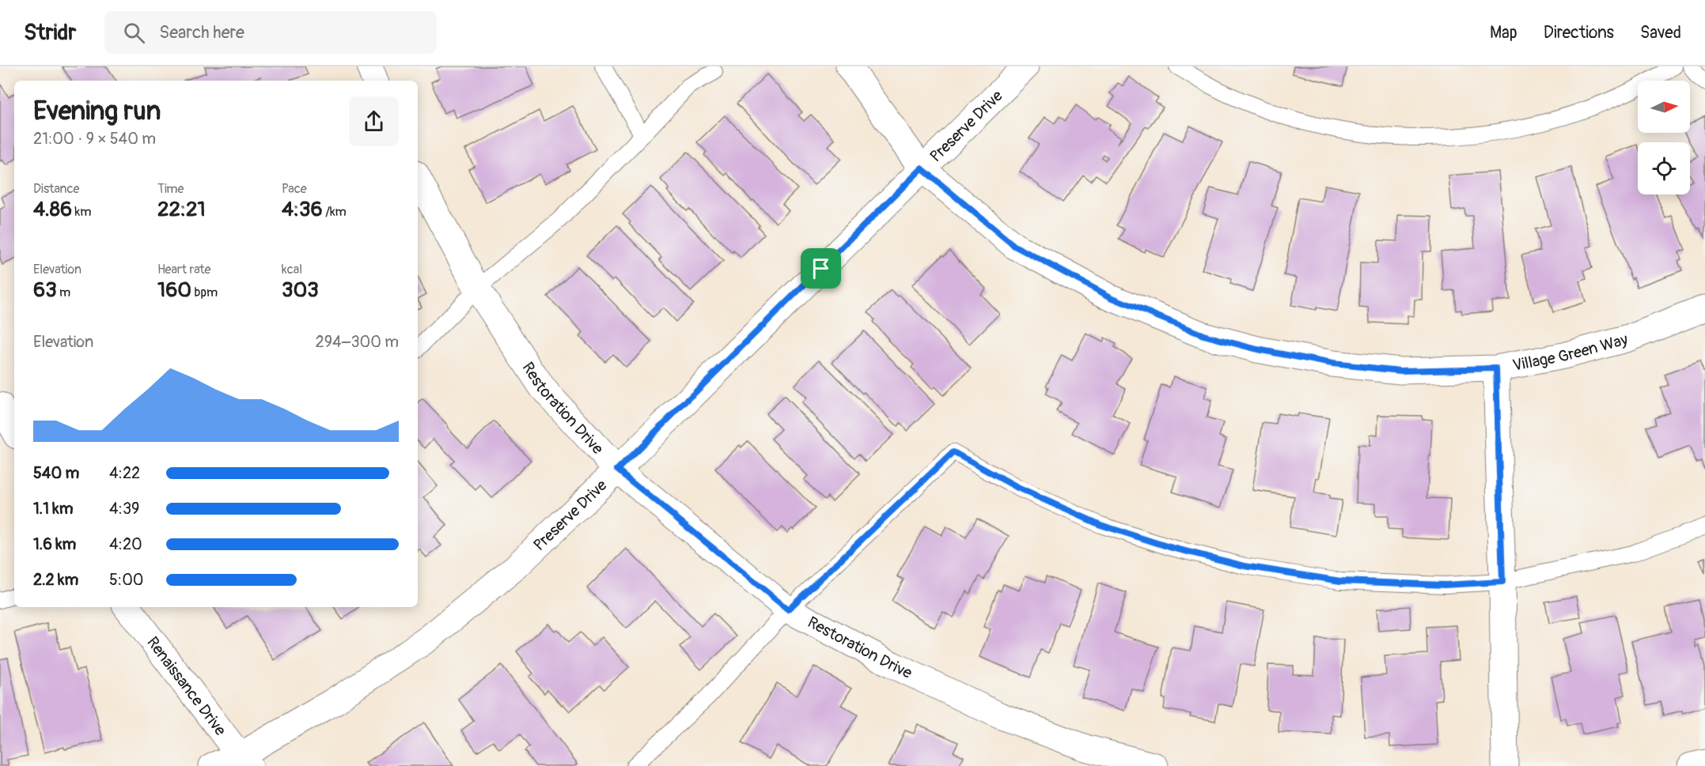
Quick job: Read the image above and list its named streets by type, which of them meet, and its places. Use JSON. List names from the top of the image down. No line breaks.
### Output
{"streets":{"street":["Preserve Drive","Village Green Way","Restoration Drive","Renaissance Drive"]},"crossings":[["Preserve Drive","Village Green Way"],["Preserve Drive","Restoration Drive"],["Preserve Drive","Renaissance Drive"]],"north":"right","page":{"header":"Stridr","search":"Search here","nav":["Map","Directions","Saved"],"heading":["Evening run","21:00 · 9 × 540 m"],"stats":[["Distance","4.86 km"],["Time","22:21"],["Pace","4:36 /km"],["Elevation","63 m"],["Heart rate","160 bpm"],["kcal","303"]],"chart":["Elevation","294–300 m"],"list":[{"name":"540 m","note":"4:22"},{"name":"1.1 km","note":"4:39"},{"name":"1.6 km","note":"4:20"},{"name":"2.2 km","note":"5:00"}]}}
